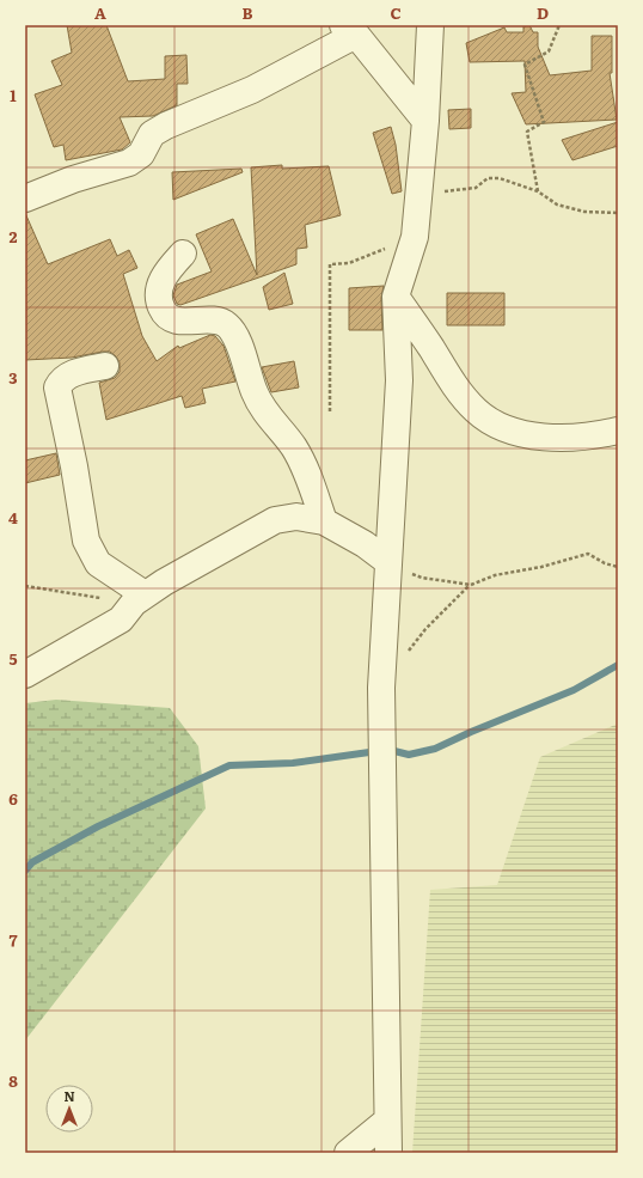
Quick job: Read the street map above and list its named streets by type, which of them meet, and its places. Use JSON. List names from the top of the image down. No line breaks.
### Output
{"north":"top","grid":{"columns":["A","B","C","D"],"rows":["1","2","3","4","5","6","7","8"]}}
